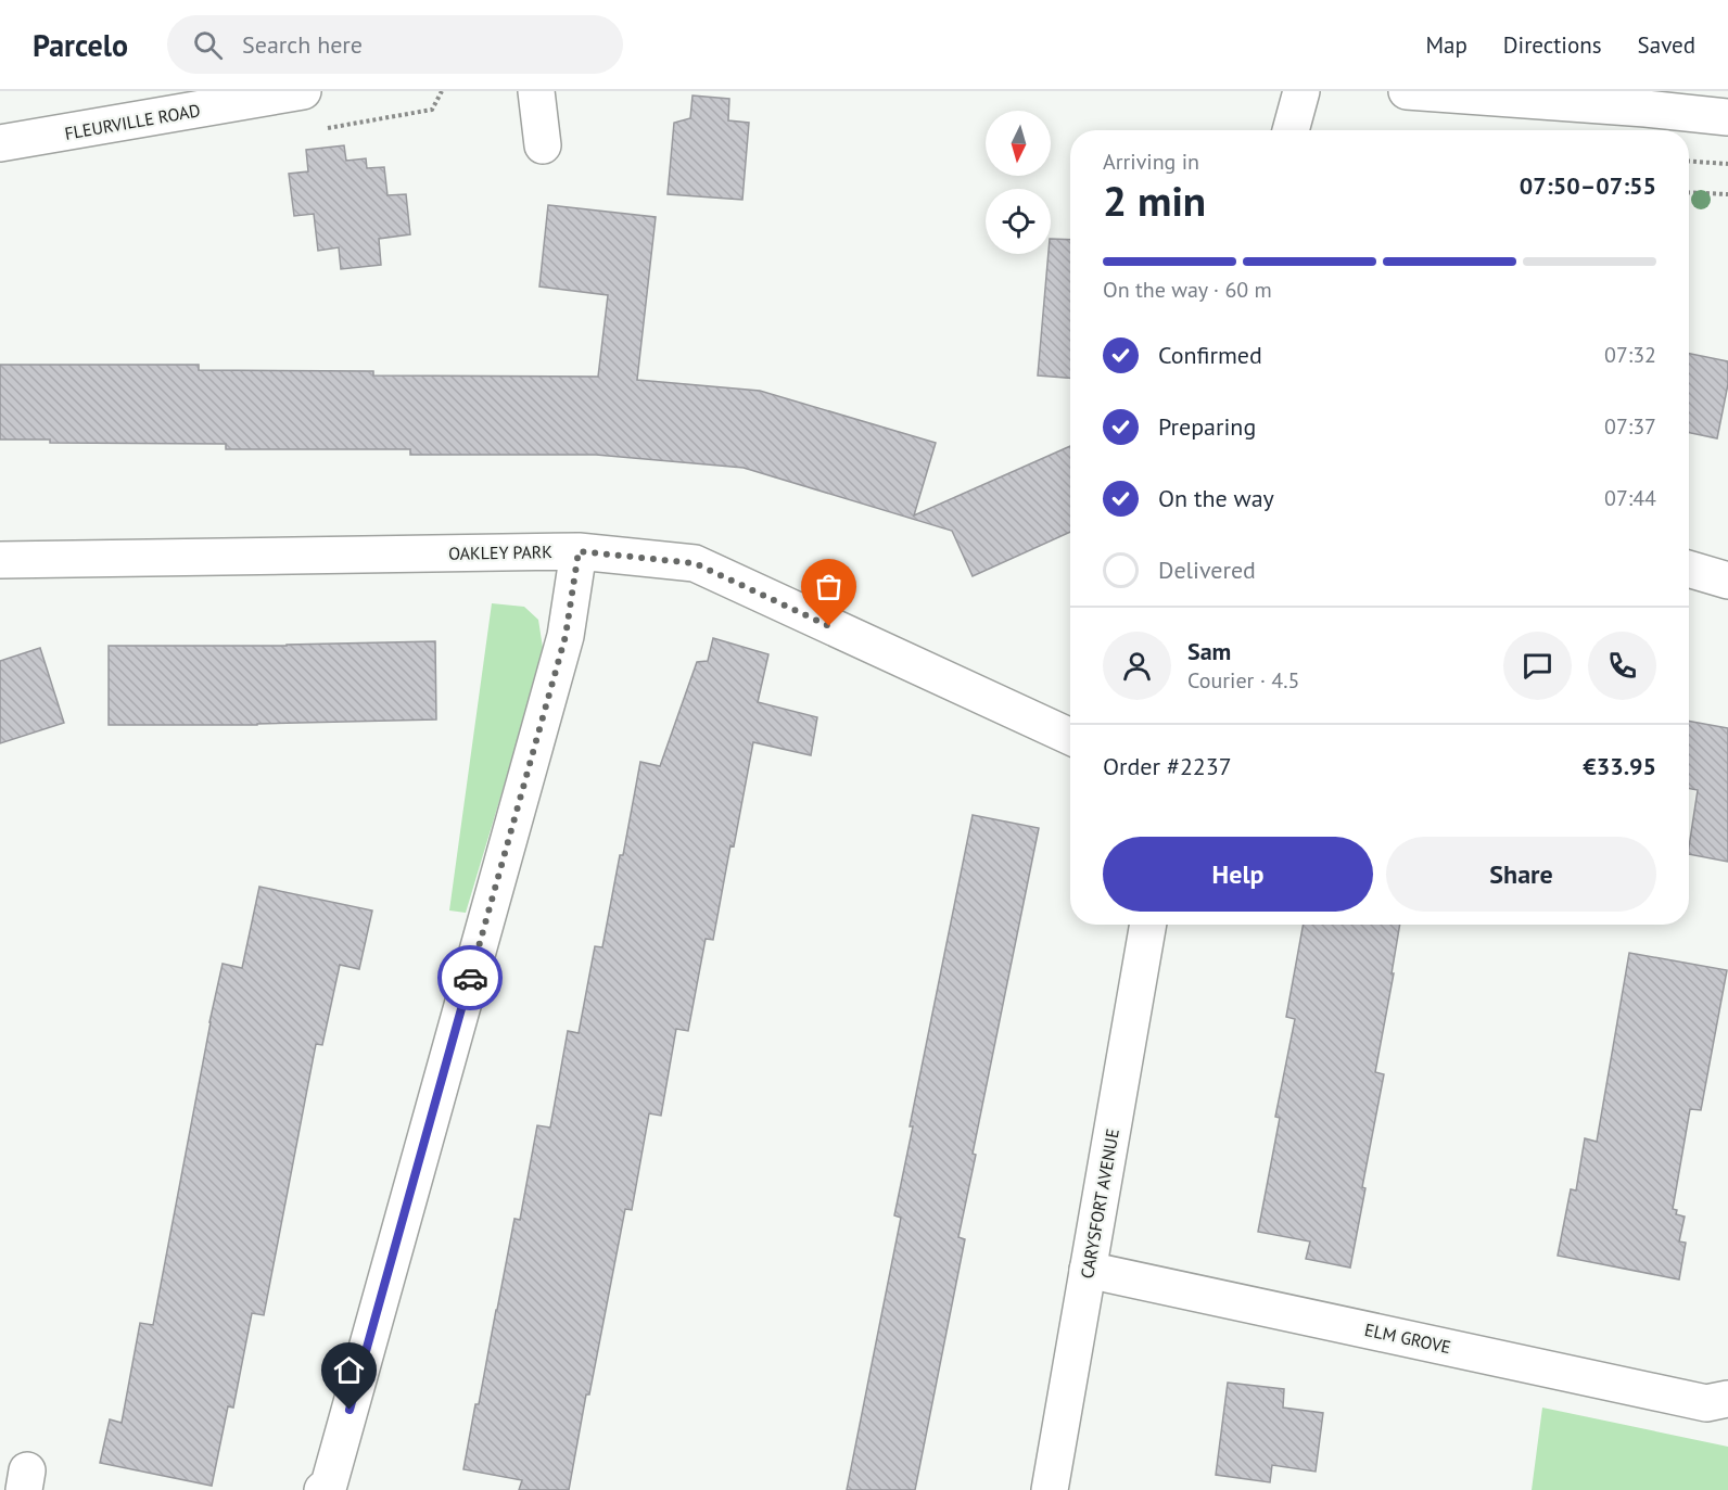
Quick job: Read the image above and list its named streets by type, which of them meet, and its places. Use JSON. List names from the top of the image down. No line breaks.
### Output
{"streets":{"street":["FLEURVILLE ROAD","OAKLEY PARK","CARYSFORT AVENUE","ELM GROVE"]},"crossings":[["CARYSFORT AVENUE","ELM GROVE"]],"north":"bottom","page":{"header":"Parcelo","search":"Search here","nav":["Map","Directions","Saved"],"heading":["2 min","Arriving in","07:50–07:55"],"panel":["Sam","Courier · 4.5","Order #2237","€33.95"],"bar":"On the way · 60 m","list":[["Confirmed","07:32"],["Preparing","07:37"],["On the way","07:44"],"Delivered"],"buttons":["Help","Share"]}}
